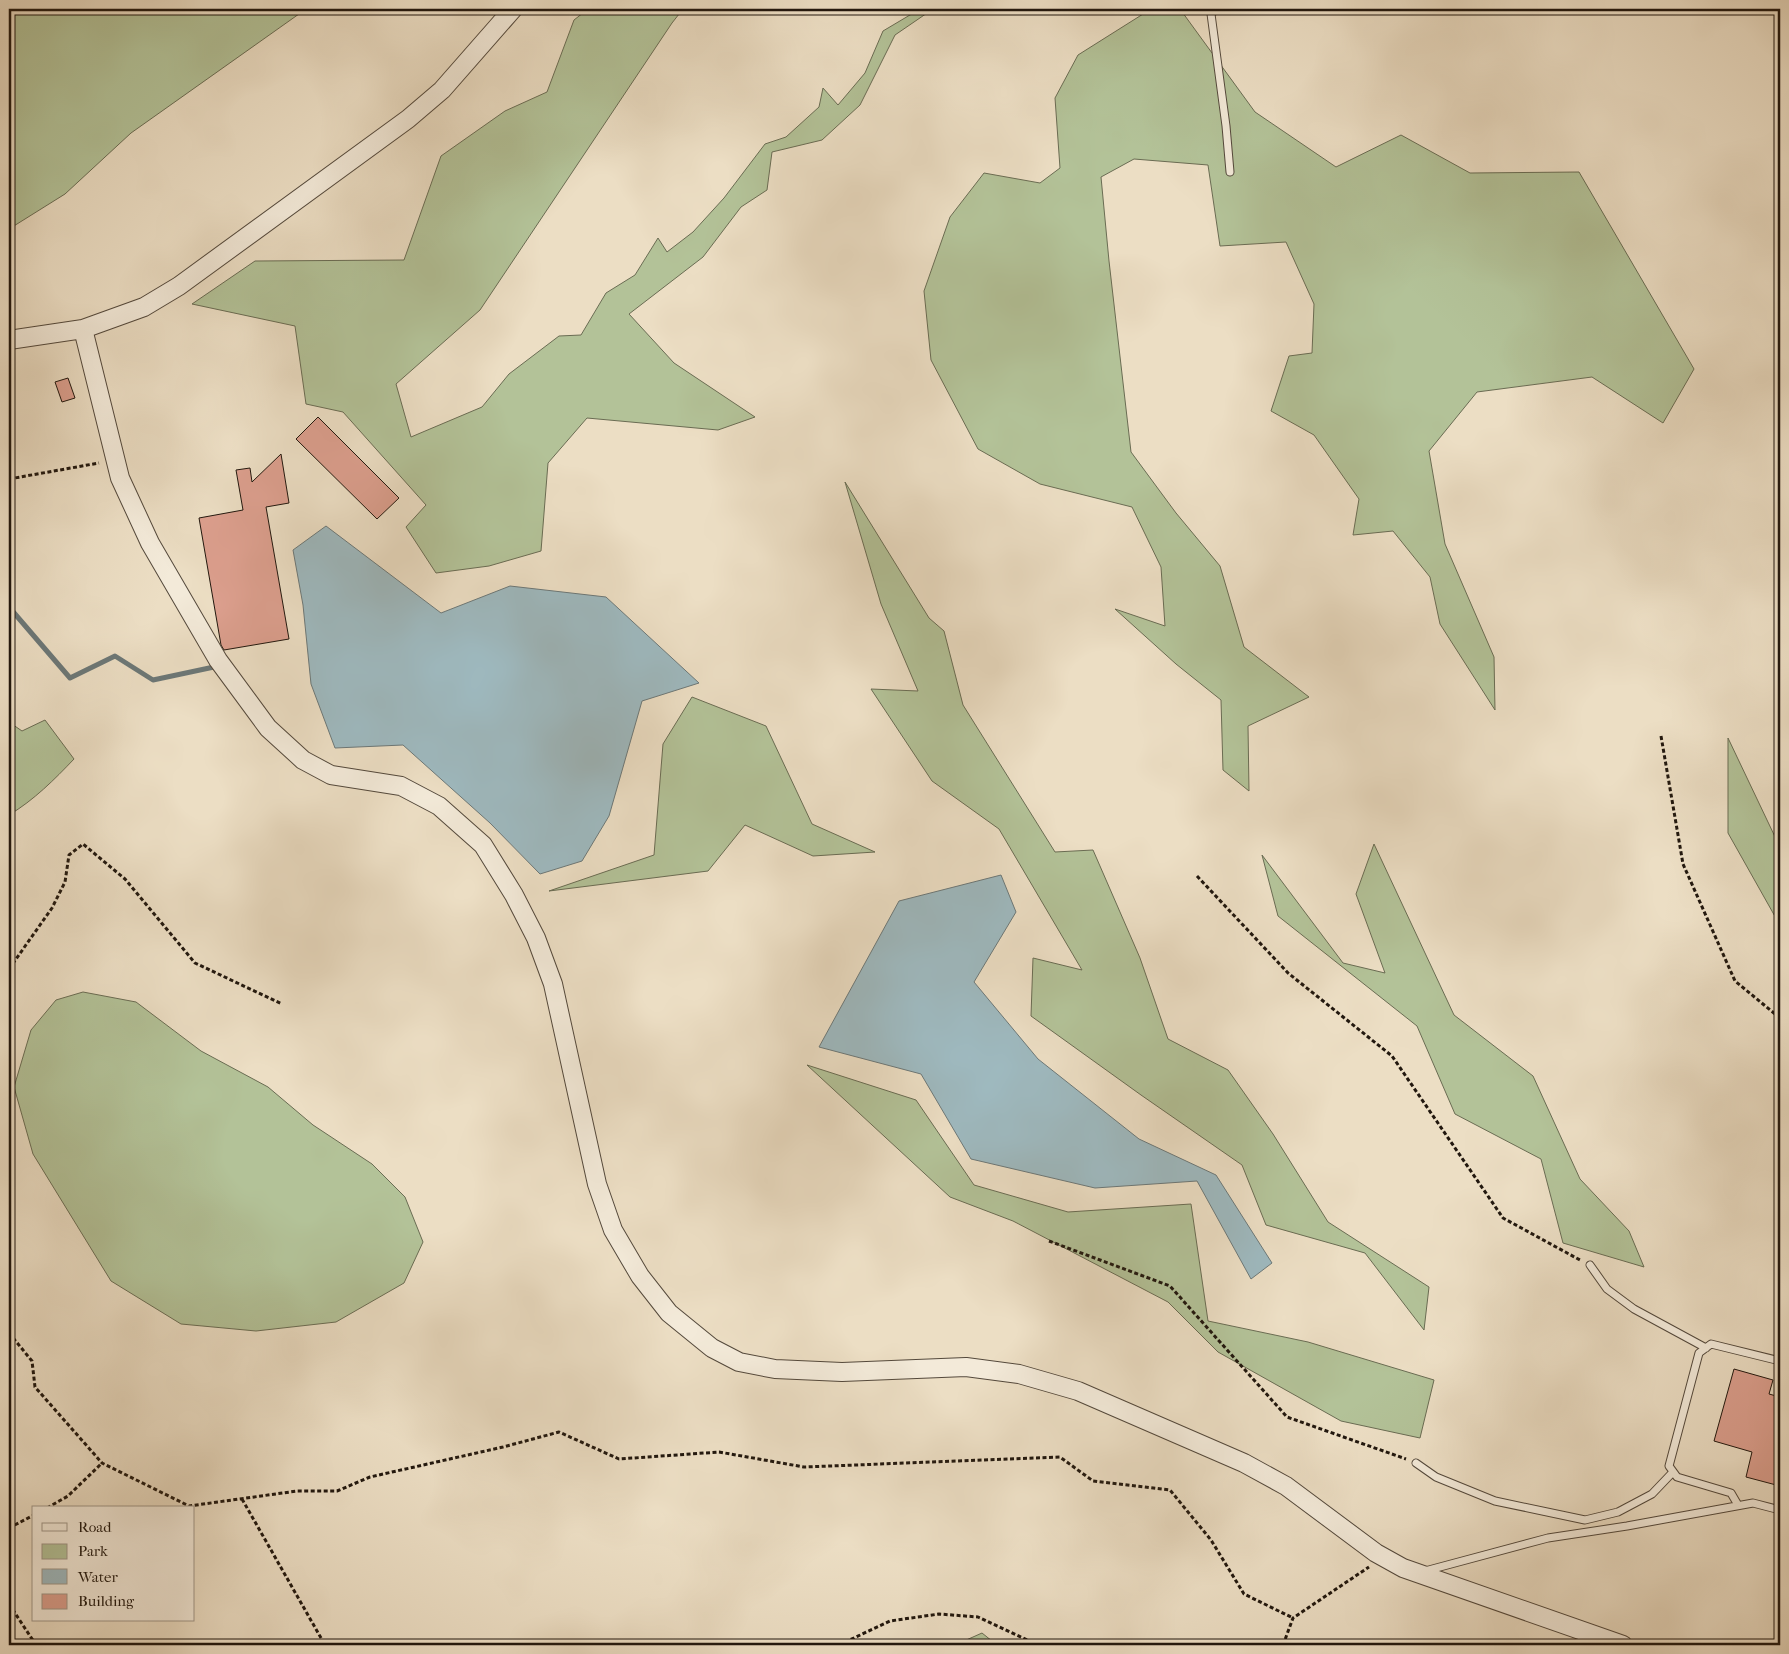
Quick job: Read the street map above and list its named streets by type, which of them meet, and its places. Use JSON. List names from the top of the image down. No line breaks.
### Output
{"legend":["Road","Park","Water","Building"]}
